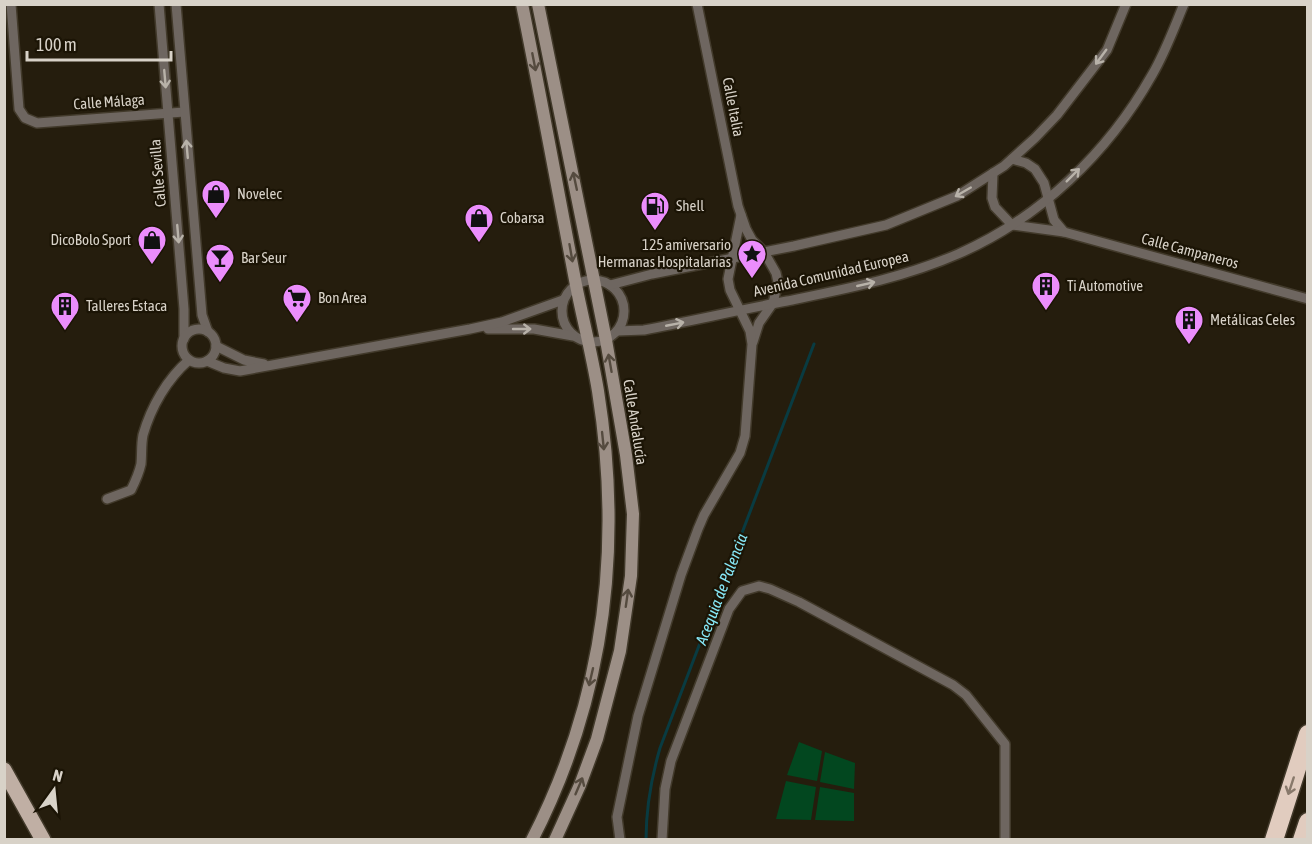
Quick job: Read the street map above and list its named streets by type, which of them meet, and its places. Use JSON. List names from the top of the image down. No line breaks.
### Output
{"streets":{"main road":["Calle Andalucía"],"street":["Calle Málaga","Calle Italia","Calle Sevilla","Calle Campaneros","Avenida Comunidad Europea"]},"crossings":[["Calle Málaga","Calle Sevilla"],["Calle Italia","Avenida Comunidad Europea"],["Calle Campaneros","Avenida Comunidad Europea"]],"water":["Acequia de Palencia"],"places":{"shop":["Novelec","Cobarsa","DicoBolo Sport"],"fuel station":["Shell"],"place":["125 amiversario Hermanas Hospitalarias"],"bar":["Bar Seur"],"building":["Ti Automotive","Talleres Estaca","Metálicas Celes"],"supermarket":["Bon Area"]},"scale_bar":"100 m","north":"top"}
